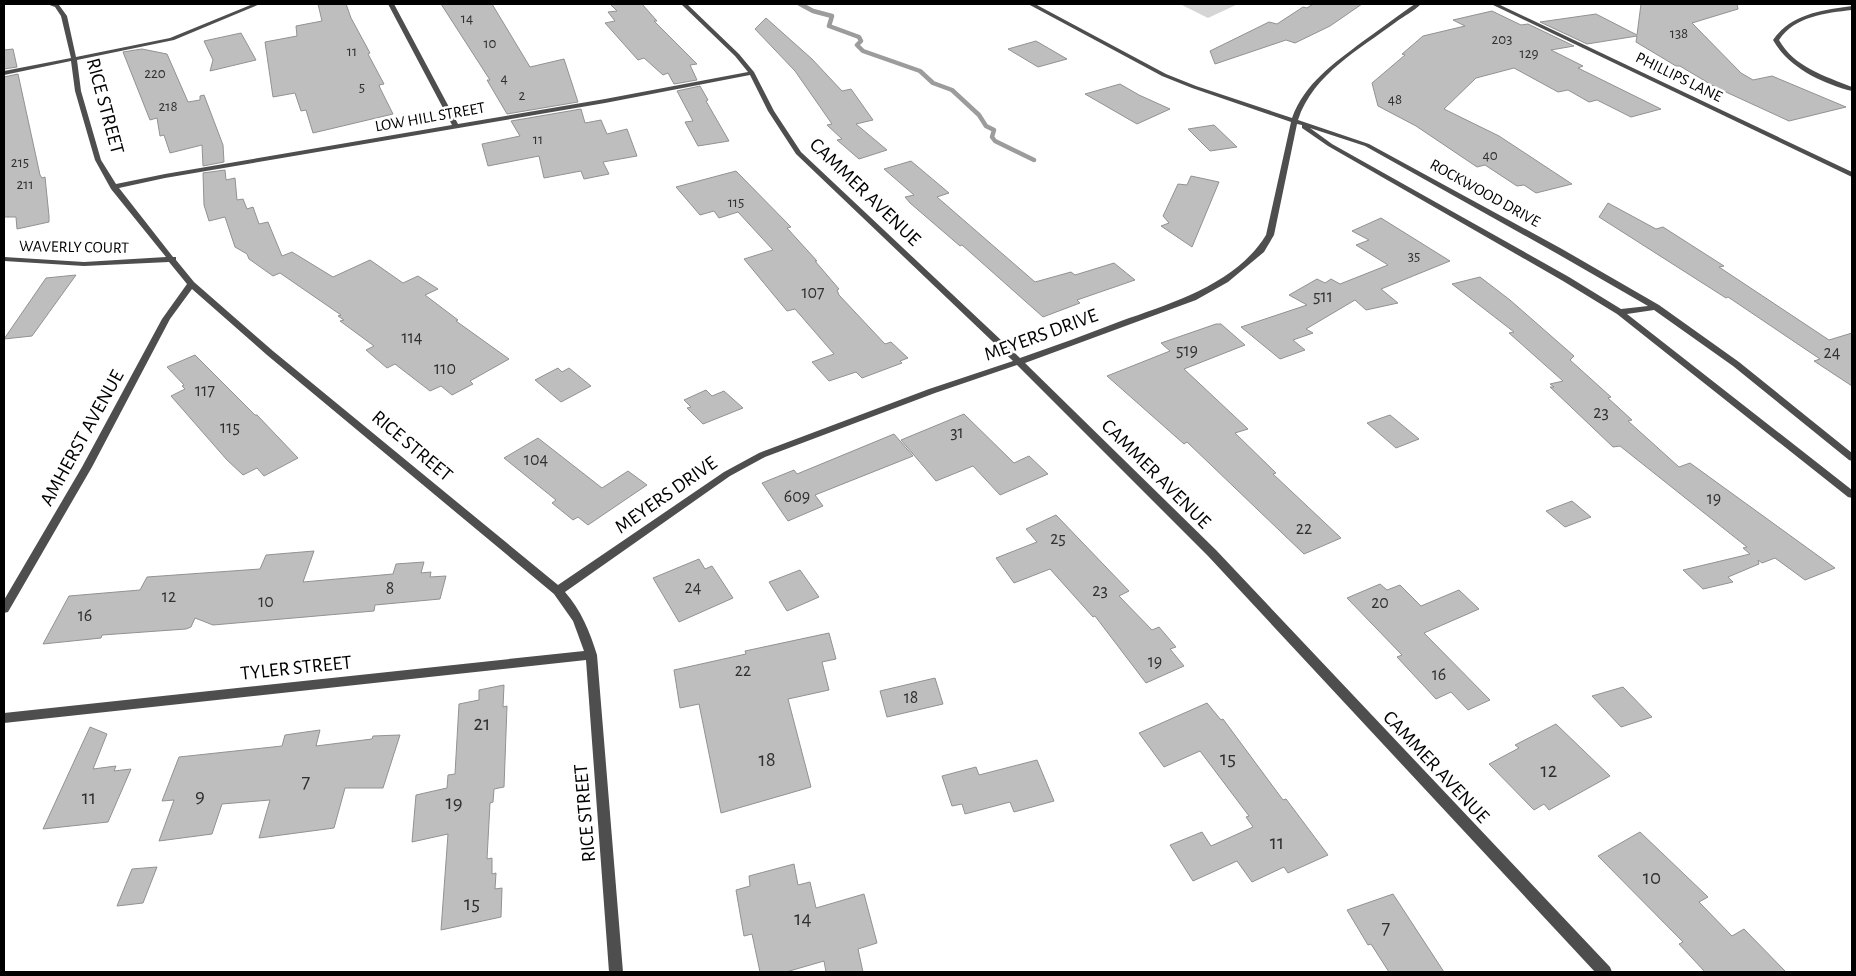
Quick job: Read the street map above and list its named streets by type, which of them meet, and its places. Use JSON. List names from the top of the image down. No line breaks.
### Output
{"streets":{"street":["PHILLIPS LANE","RICE STREET","LOW HILL STREET","CAMMER AVENUE","ROCKWOOD DRIVE","WAVERLY COURT","MEYERS DRIVE","AMHERST AVENUE","TYLER STREET"]},"crossings":[["RICE STREET","LOW HILL STREET"],["RICE STREET","WAVERLY COURT"],["RICE STREET","MEYERS DRIVE"],["RICE STREET","AMHERST AVENUE"],["RICE STREET","TYLER STREET"],["LOW HILL STREET","CAMMER AVENUE"],["CAMMER AVENUE","MEYERS DRIVE"],["ROCKWOOD DRIVE","MEYERS DRIVE"]],"house_numbers":["14","138","203","10","11","129","220","4","5","2","48","218","11","40","215","211","115","35","107","511","114","519","24","110","117","23","115","31","104","609","19","22","25","24","8","23","12","10","20","16","19","22","16","18","21","15","18","12","7","9","11","19","11","10","15","14","7"]}
